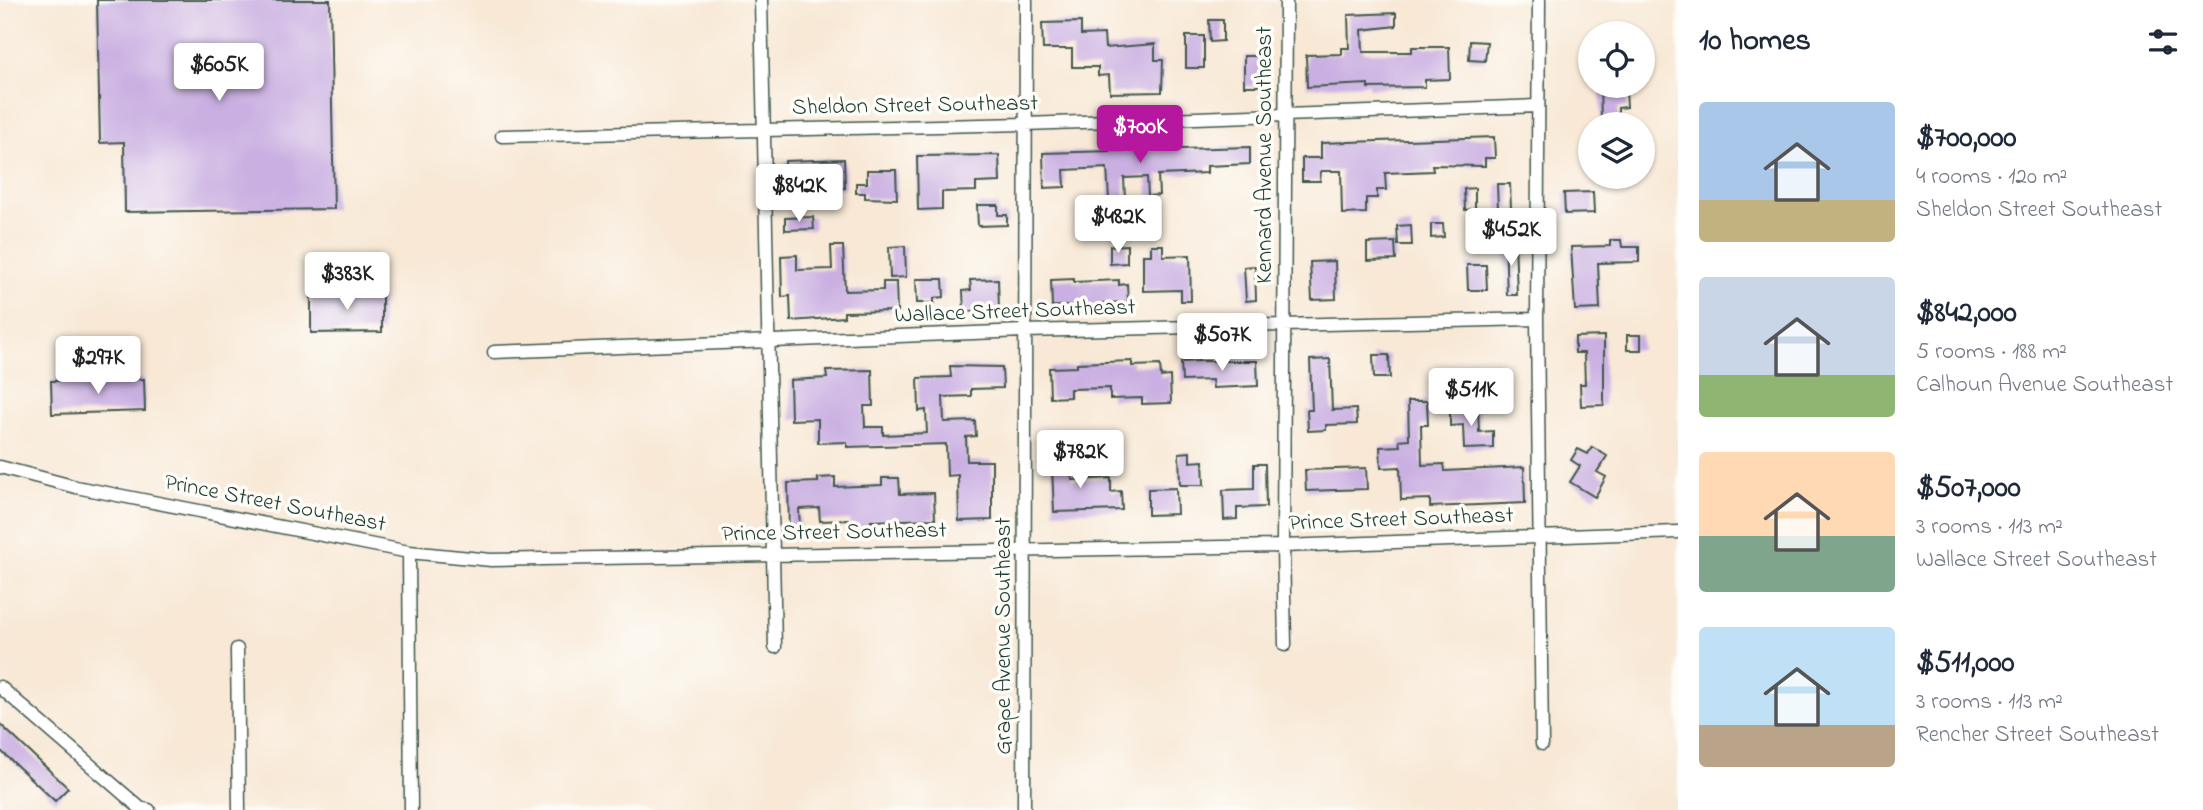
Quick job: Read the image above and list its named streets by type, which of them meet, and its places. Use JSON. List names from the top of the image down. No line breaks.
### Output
{"streets":{"street":["Sheldon Street Southeast","Kennard Avenue Southeast","Wallace Street Southeast","Prince Street Southeast","Grape Avenue Southeast"]},"crossings":[["Sheldon Street Southeast","Kennard Avenue Southeast"],["Sheldon Street Southeast","Grape Avenue Southeast"],["Kennard Avenue Southeast","Wallace Street Southeast"],["Kennard Avenue Southeast","Prince Street Southeast"],["Wallace Street Southeast","Grape Avenue Southeast"],["Prince Street Southeast","Grape Avenue Southeast"]],"page":{"heading":"10 homes","price":["$605K","$700K","$842K","$482K","$452K","$383K","$507K","$297K","$511K","$782K"],"list":[{"name":"$700,000","note":"4 rooms · 120 m² · Sheldon Street Southeast"},{"name":"$842,000","note":"5 rooms · 188 m² · Calhoun Avenue Southeast"},{"name":"$507,000","note":"3 rooms · 113 m² · Wallace Street Southeast"},{"name":"$511,000","note":"3 rooms · 113 m² · Rencher Street Southeast"}]}}
